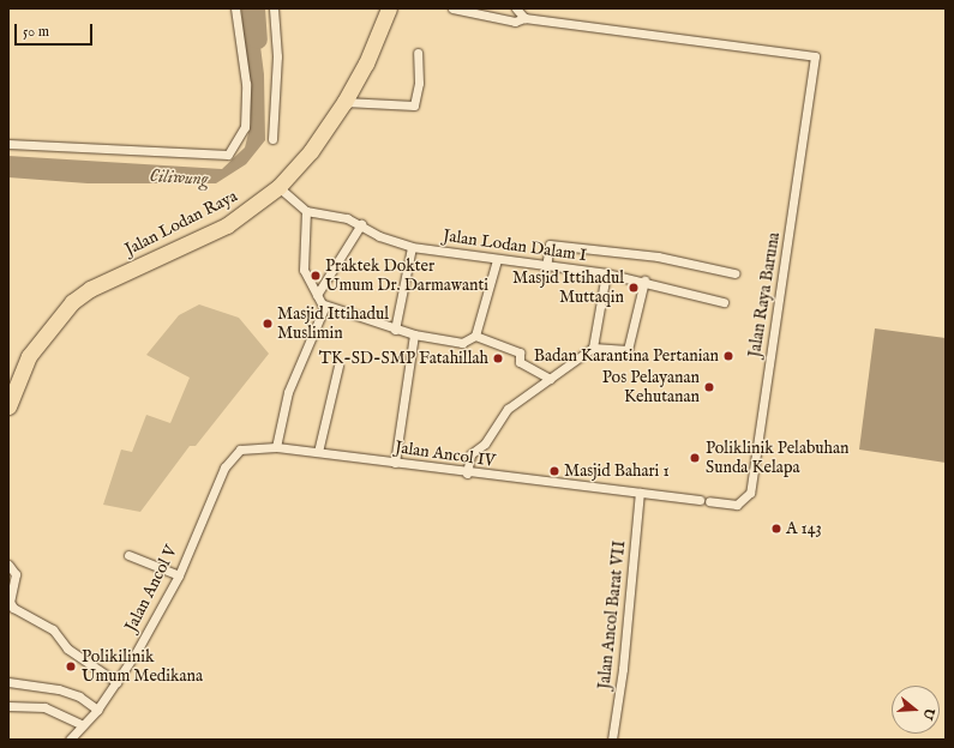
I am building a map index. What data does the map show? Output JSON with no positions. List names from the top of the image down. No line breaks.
{"streets":{"highway":["Jalan Lodan Raya"],"street":["Jalan Lodan Dalam I","Jalan Raya Baruna","Jalan Ancol IV","Jalan Ancol V","Jalan Ancol Barat VII"]},"crossings":[["Jalan Ancol IV","Jalan Ancol V"],["Jalan Ancol IV","Jalan Ancol Barat VII"]],"water":["Ciliwung"],"places":["Praktek Dokter Umum Dr. Darmawanti","Masjid Ittihadul Muttaqin","Masjid Ittihadul Muslimin","Badan Karantina Pertanian","TK-SD-SMP Fatahillah","Pos Pelayanan Kehutanan","Poliklinik Pelabuhan Sunda Kelapa","Masjid Bahari 1","A 143","Polikilinik Umum Medikana"],"scale_bar":"50 m","north":"right"}
